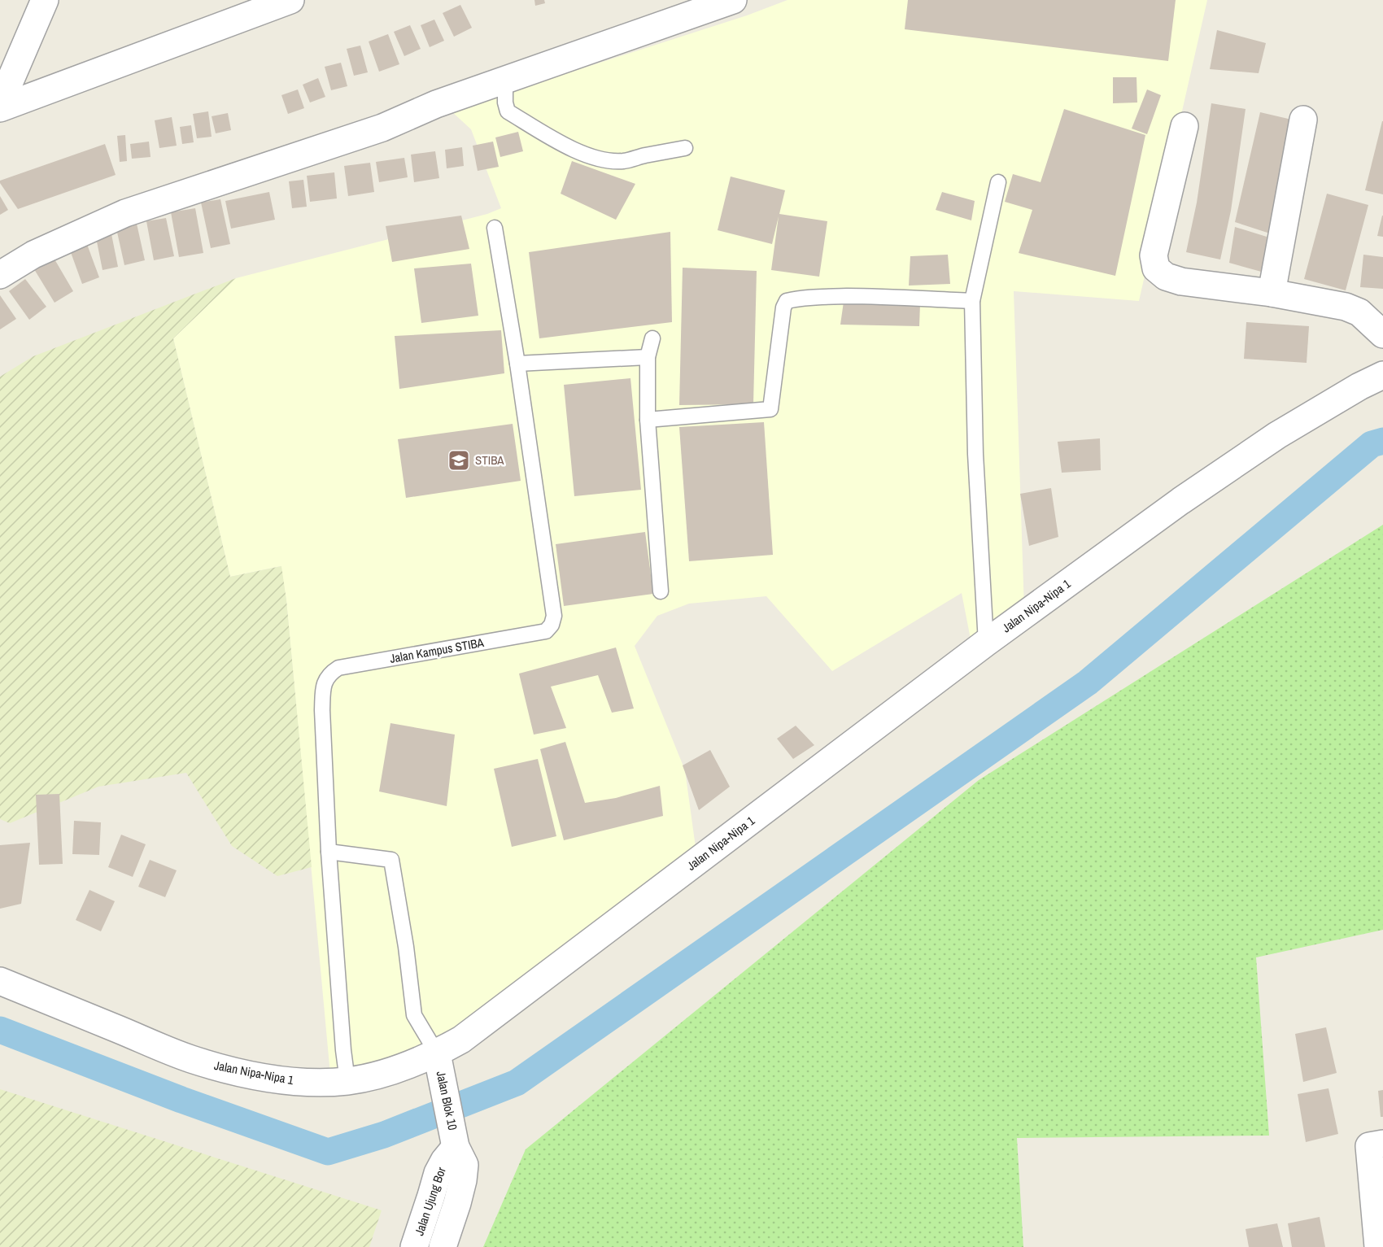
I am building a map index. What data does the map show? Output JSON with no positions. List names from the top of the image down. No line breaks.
{"streets":{"street":["Jalan Nipa-Nipa 1","Jalan Blok 10","Jalan Ujung Bor"],"lane":["Jalan Kampus STIBA"]},"crossings":[["Jalan Nipa-Nipa 1","Jalan Kampus STIBA"],["Jalan Nipa-Nipa 1","Jalan Blok 10"],["Jalan Blok 10","Jalan Ujung Bor"]],"places":{"school or university":["STIBA"]}}
